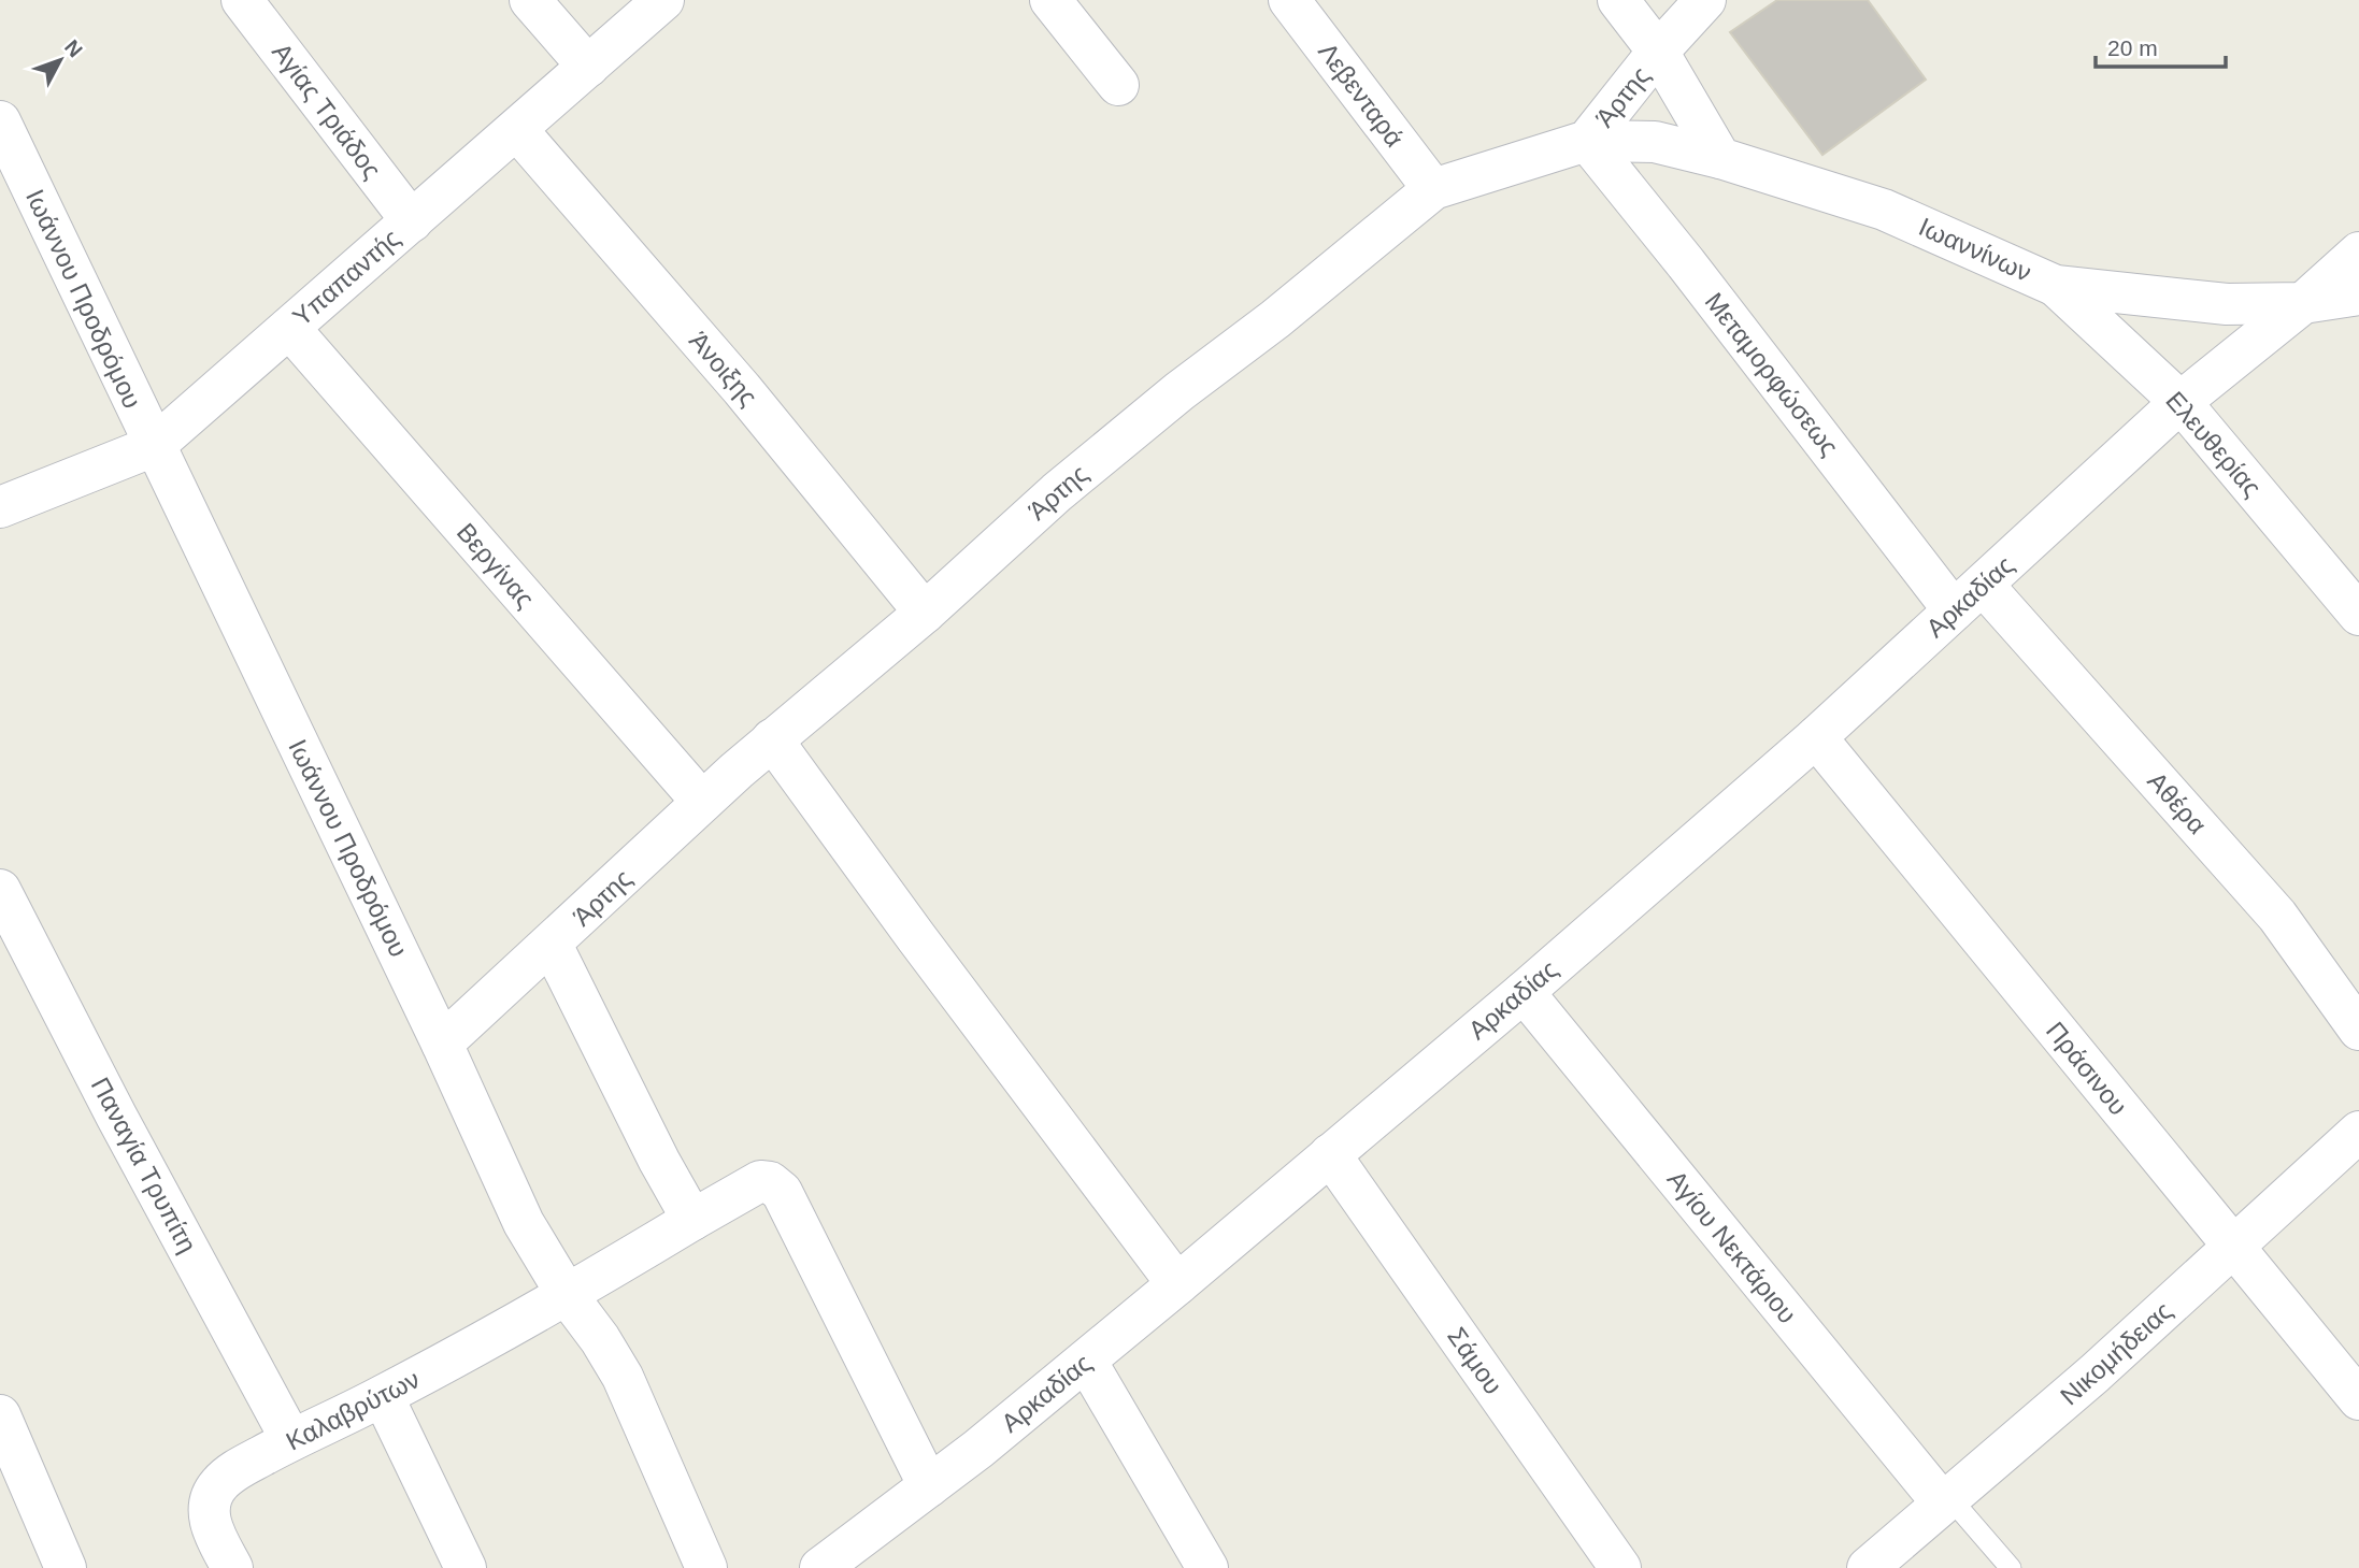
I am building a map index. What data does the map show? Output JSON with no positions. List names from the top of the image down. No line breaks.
{"streets":{"street":["Λεβενταρά","Άρτης","Αγίας Τριάδος","Ιωαννίνων","Υπαπαντής","Ιωάννου Προδρόμου","Άνοιξης","Μεταμορφώσεως","Ελευθερίας","Βεργίνας","Αρκαδίας","Αθέρα","Πράσινου","Παναγία Τρυπίτη","Αγίου Νεκτάριου","Νικομήδειας","Σάμου","Καλαβρύτων"]},"crossings":[["Λεβενταρά","Άρτης"],["Άρτης","Ιωαννίνων"],["Άρτης","Ιωάννου Προδρόμου"],["Άρτης","Άνοιξης"],["Άρτης","Μεταμορφώσεως"],["Άρτης","Βεργίνας"],["Αγίας Τριάδος","Υπαπαντής"],["Ιωαννίνων","Μεταμορφώσεως"],["Ιωαννίνων","Ελευθερίας"],["Ιωαννίνων","Αρκαδίας"],["Υπαπαντής","Ιωάννου Προδρόμου"],["Υπαπαντής","Άνοιξης"],["Υπαπαντής","Βεργίνας"],["Ιωάννου Προδρόμου","Καλαβρύτων"],["Μεταμορφώσεως","Αρκαδίας"],["Μεταμορφώσεως","Αθέρα"],["Ελευθερίας","Αρκαδίας"],["Αρκαδίας","Αθέρα"],["Αρκαδίας","Πράσινου"],["Αρκαδίας","Αγίου Νεκτάριου"],["Αρκαδίας","Σάμου"],["Αρκαδίας","Καλαβρύτων"],["Πράσινου","Νικομήδειας"],["Παναγία Τρυπίτη","Καλαβρύτων"],["Αγίου Νεκτάριου","Νικομήδειας"]],"scale_bar":"20 m","north":"top right"}
